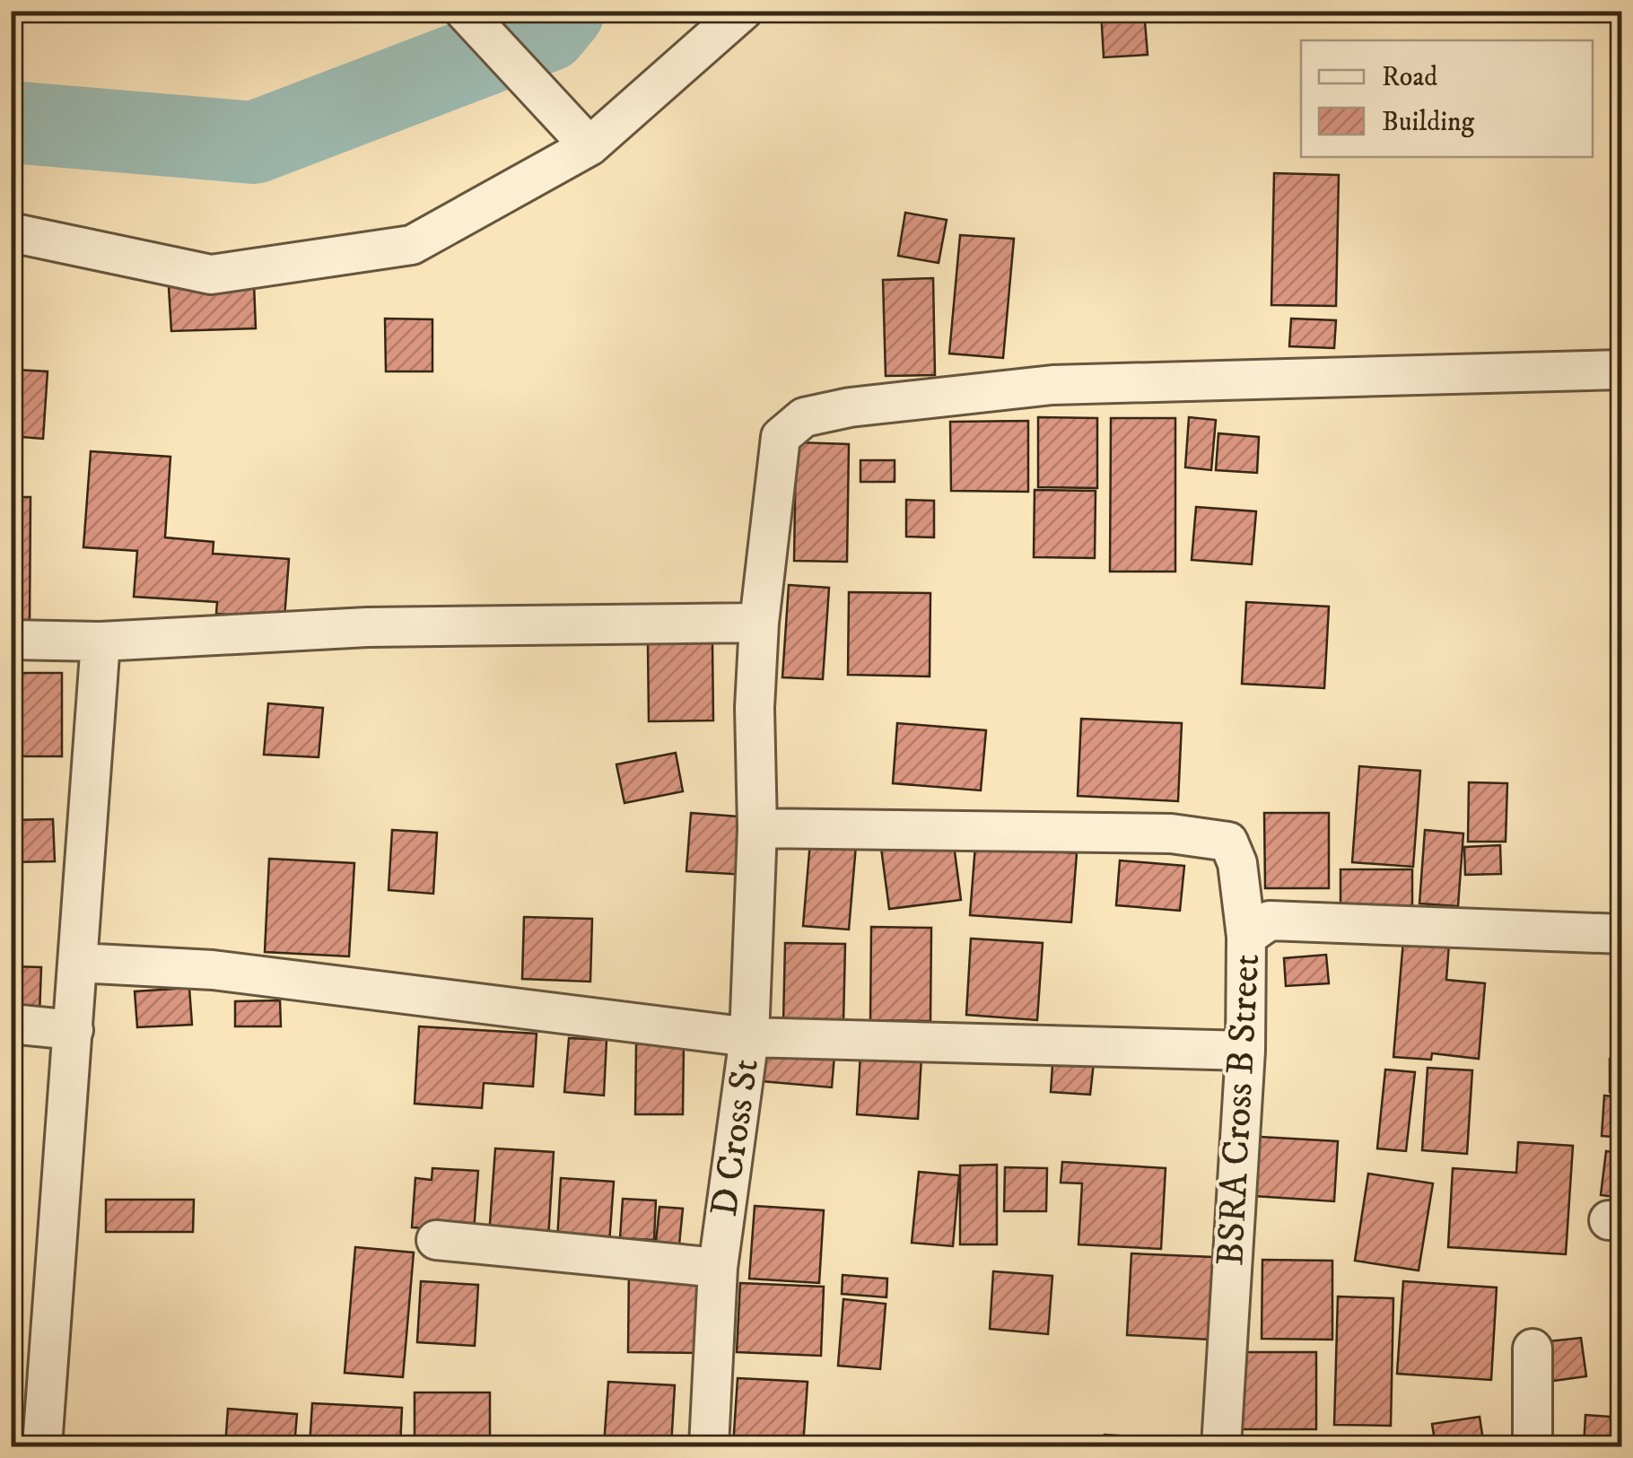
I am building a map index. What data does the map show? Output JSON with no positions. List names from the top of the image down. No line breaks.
{"streets":{"street":["BSRA Cross B Street","D Cross St"]},"legend":["Road","Building"]}
